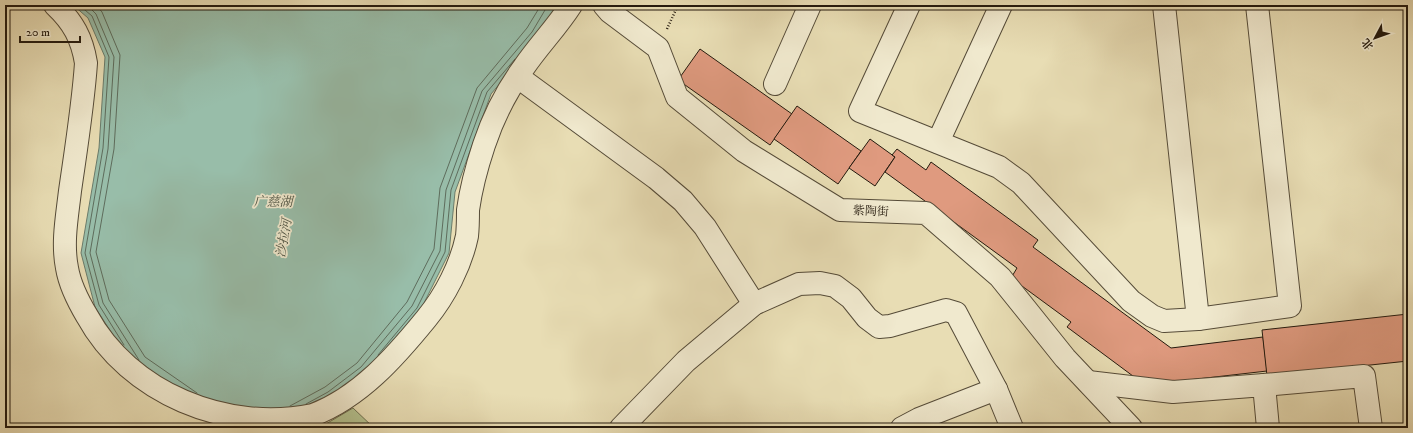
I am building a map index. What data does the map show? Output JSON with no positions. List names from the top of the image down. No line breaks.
{"streets":{"street":["紫陶街"]},"water":["广慈湖","沙拉河"],"scale_bar":"20 m","north":"bottom left"}
